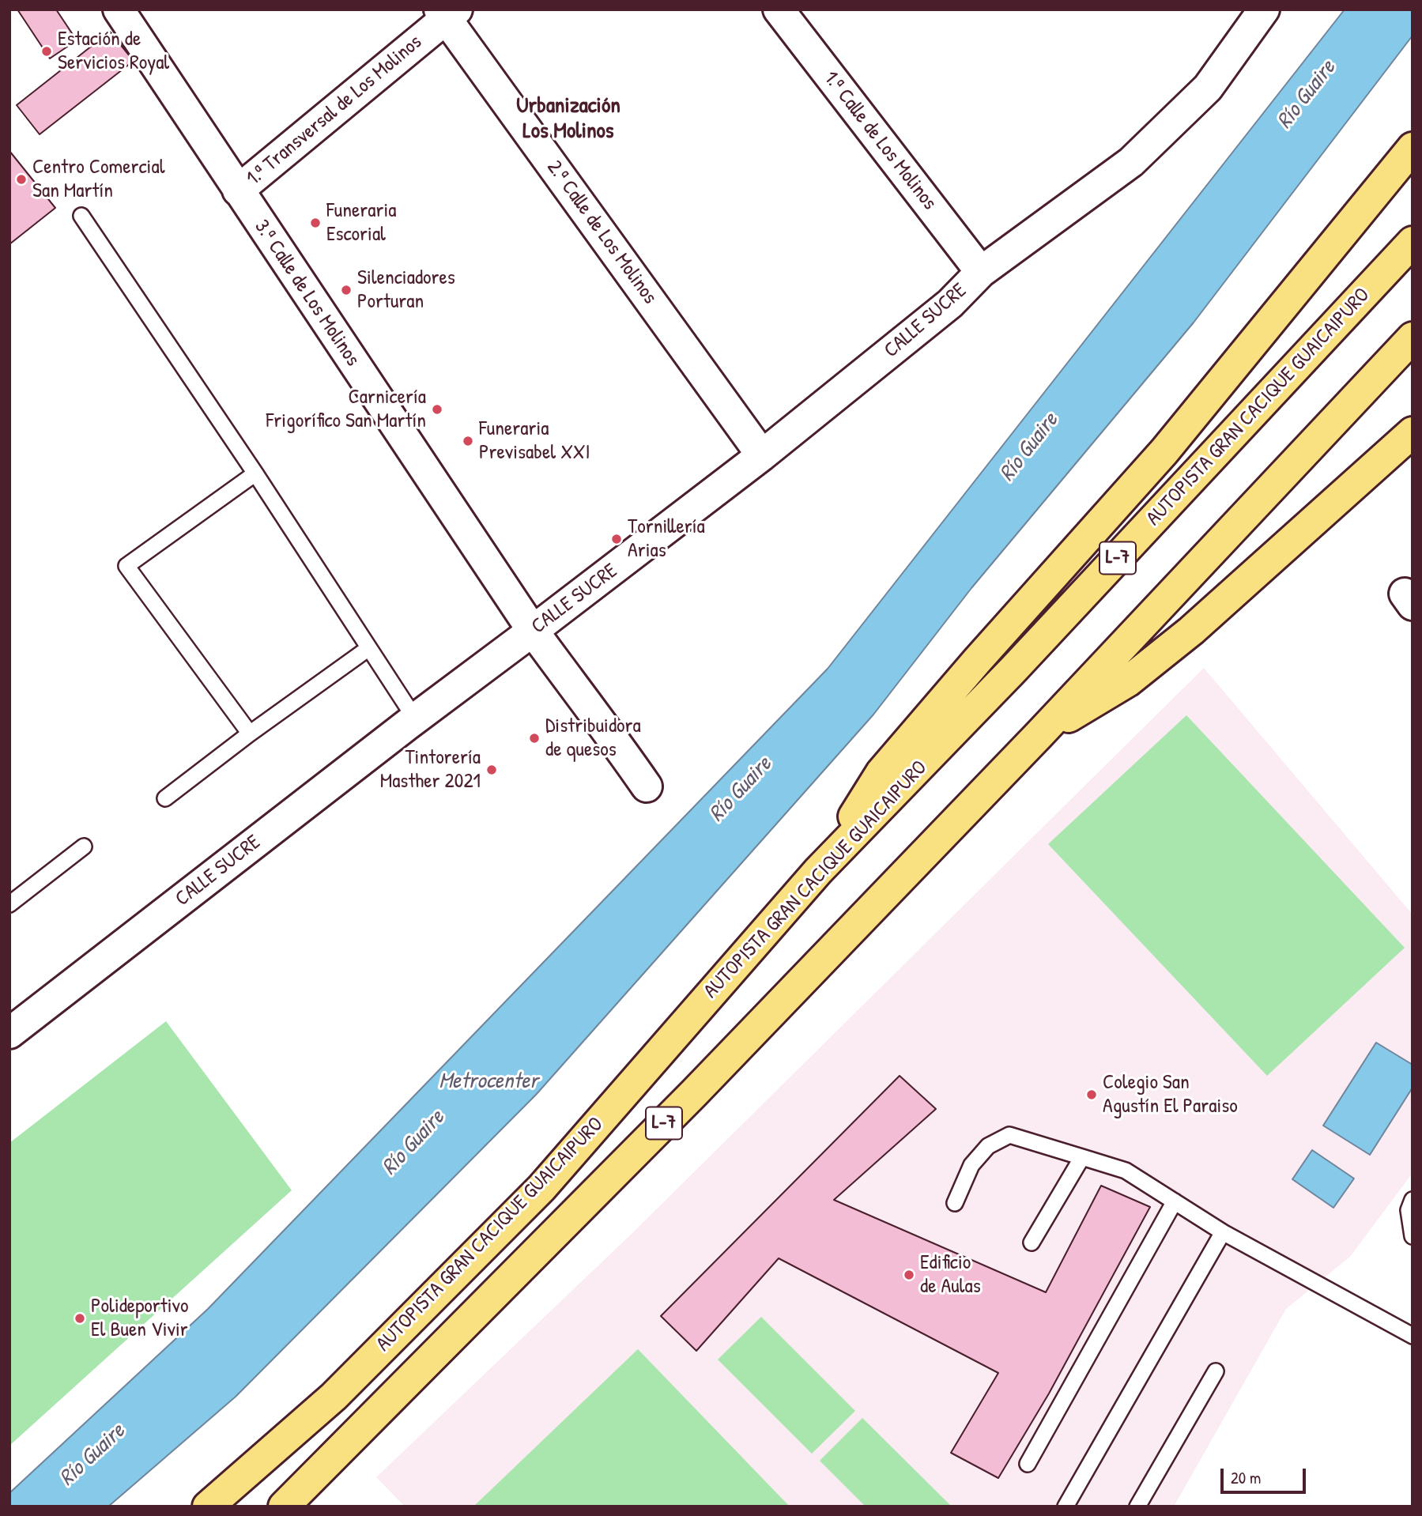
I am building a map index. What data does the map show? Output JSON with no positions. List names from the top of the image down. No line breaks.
{"streets":{"highway":["AUTOPISTA GRAN CACIQUE GUAICAIPURO","L-7"],"street":["1.ª Transversal de Los Molinos","1.ª Calle de Los Molinos","2.ª Calle de Los Molinos","3.ª Calle de Los Molinos","CALLE SUCRE"]},"crossings":[["1.ª Transversal de Los Molinos","2.ª Calle de Los Molinos"],["1.ª Transversal de Los Molinos","3.ª Calle de Los Molinos"],["1.ª Calle de Los Molinos","CALLE SUCRE"],["2.ª Calle de Los Molinos","CALLE SUCRE"],["3.ª Calle de Los Molinos","CALLE SUCRE"]],"districts":["Urbanización Los Molinos"],"water":["Río Guaire","Metrocenter"],"places":["Estación de Servicios Royal","Centro Comercial San Martín","Funeraria Escorial","Silenciadores Porturan","Carnicería Frigorífico San Martín","Funeraria Previsabel XXI","Tornillería Arias","Distribuidora de quesos","Tintorería Masther 2021","Colegio San Agustín El Paraiso","Edificio de Aulas","Polideportivo El Buen Vivir"],"scale_bar":"20 m"}
